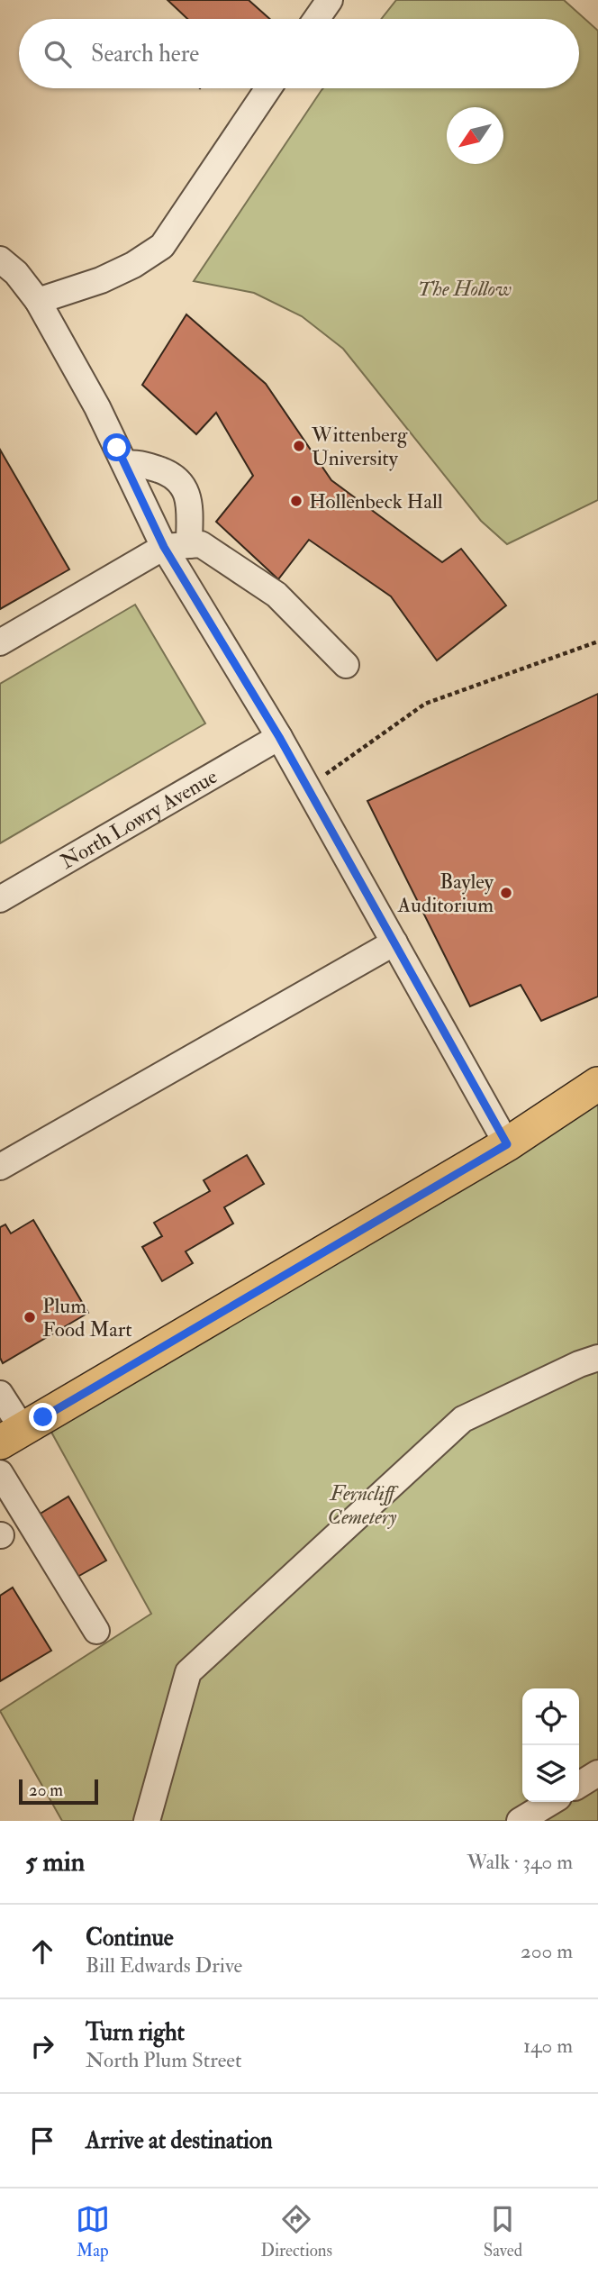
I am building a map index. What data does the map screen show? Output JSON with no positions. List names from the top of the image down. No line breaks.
{"streets":{"street":["North Lowry Avenue"]},"parks":["The Hollow","Ferncliff Cemetery"],"places":["Wittenberg University","Hollenbeck Hall","Bayley Auditorium","Plum Food Mart"],"scale_bar":"20 m","north":"bottom left","page":{"search":"Search here","scale":"20 m","heading":["5 min","Walk · 340 m"],"list":[["Continue","Bill Edwards Drive","200 m"],["Turn right","North Plum Street","140 m"],"Arrive at destination"],"nav":["Map","Directions","Saved"]}}
